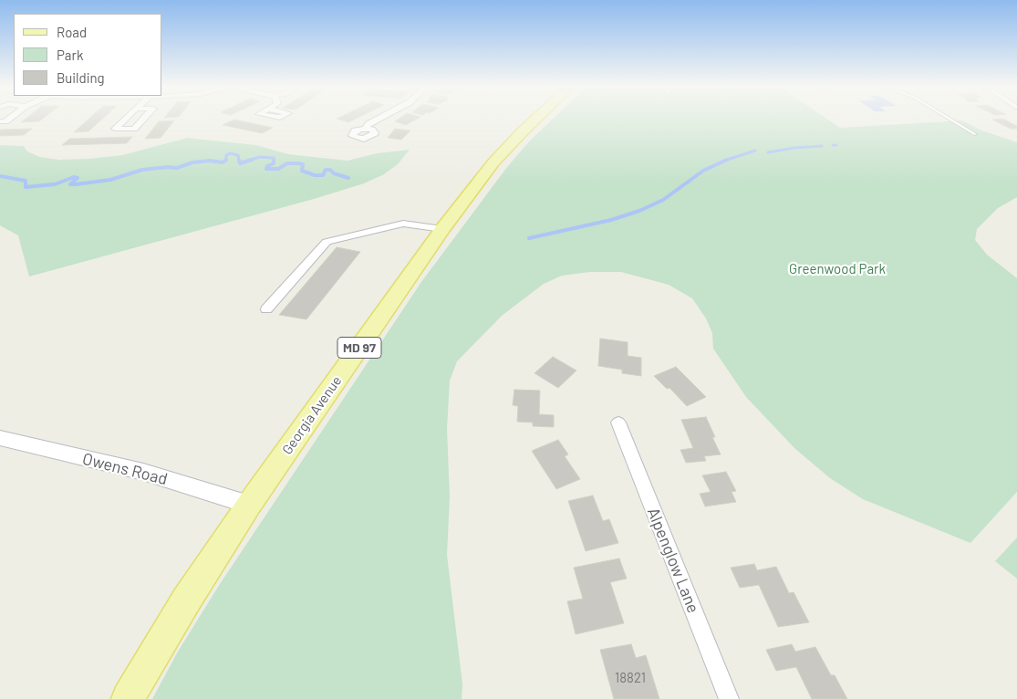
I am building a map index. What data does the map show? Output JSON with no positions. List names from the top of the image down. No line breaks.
{"streets":{"main road":["MD 97","Georgia Avenue"],"street":["Owens Road","Alpenglow Lane"]},"crossings":[["Georgia Avenue","Owens Road"]],"parks":["Greenwood Park"],"house_numbers":["18821"],"legend":["Road","Park","Building"]}
